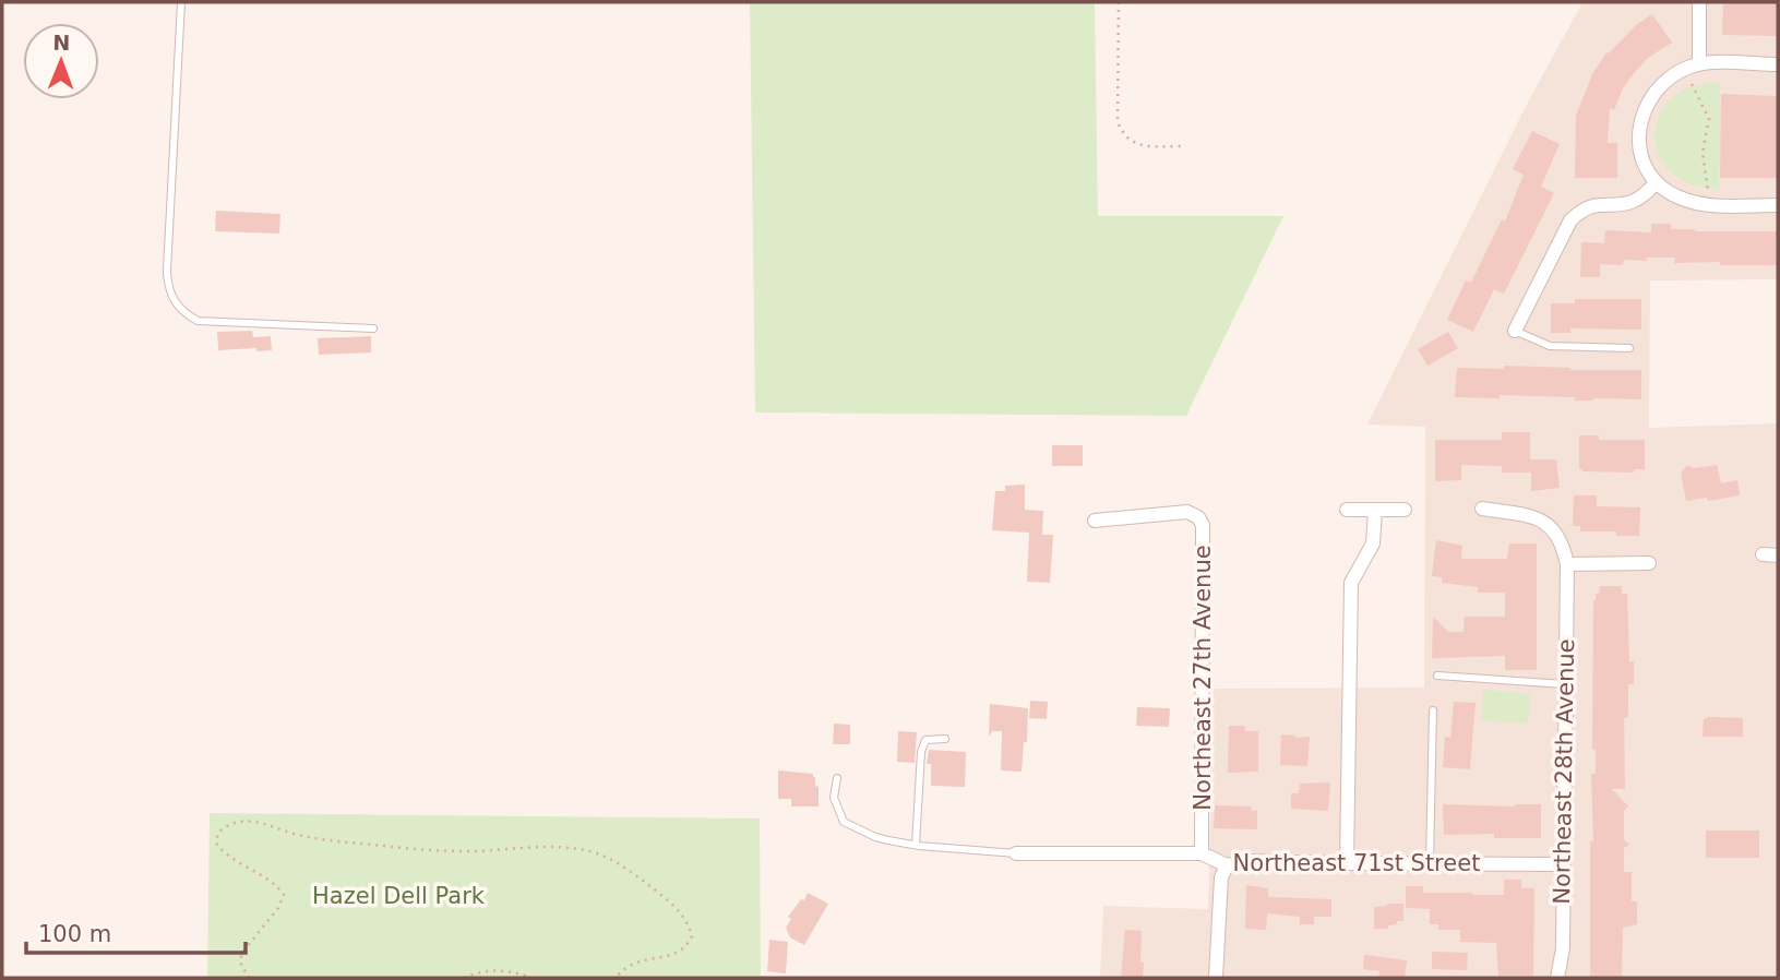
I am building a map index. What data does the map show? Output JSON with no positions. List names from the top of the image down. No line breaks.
{"streets":{"street":["Northeast 27th Avenue","Northeast 28th Avenue","Northeast 71st Street"]},"crossings":[["Northeast 27th Avenue","Northeast 71st Street"],["Northeast 28th Avenue","Northeast 71st Street"]],"parks":["Hazel Dell Park"],"scale_bar":"100 m","north":"top"}
